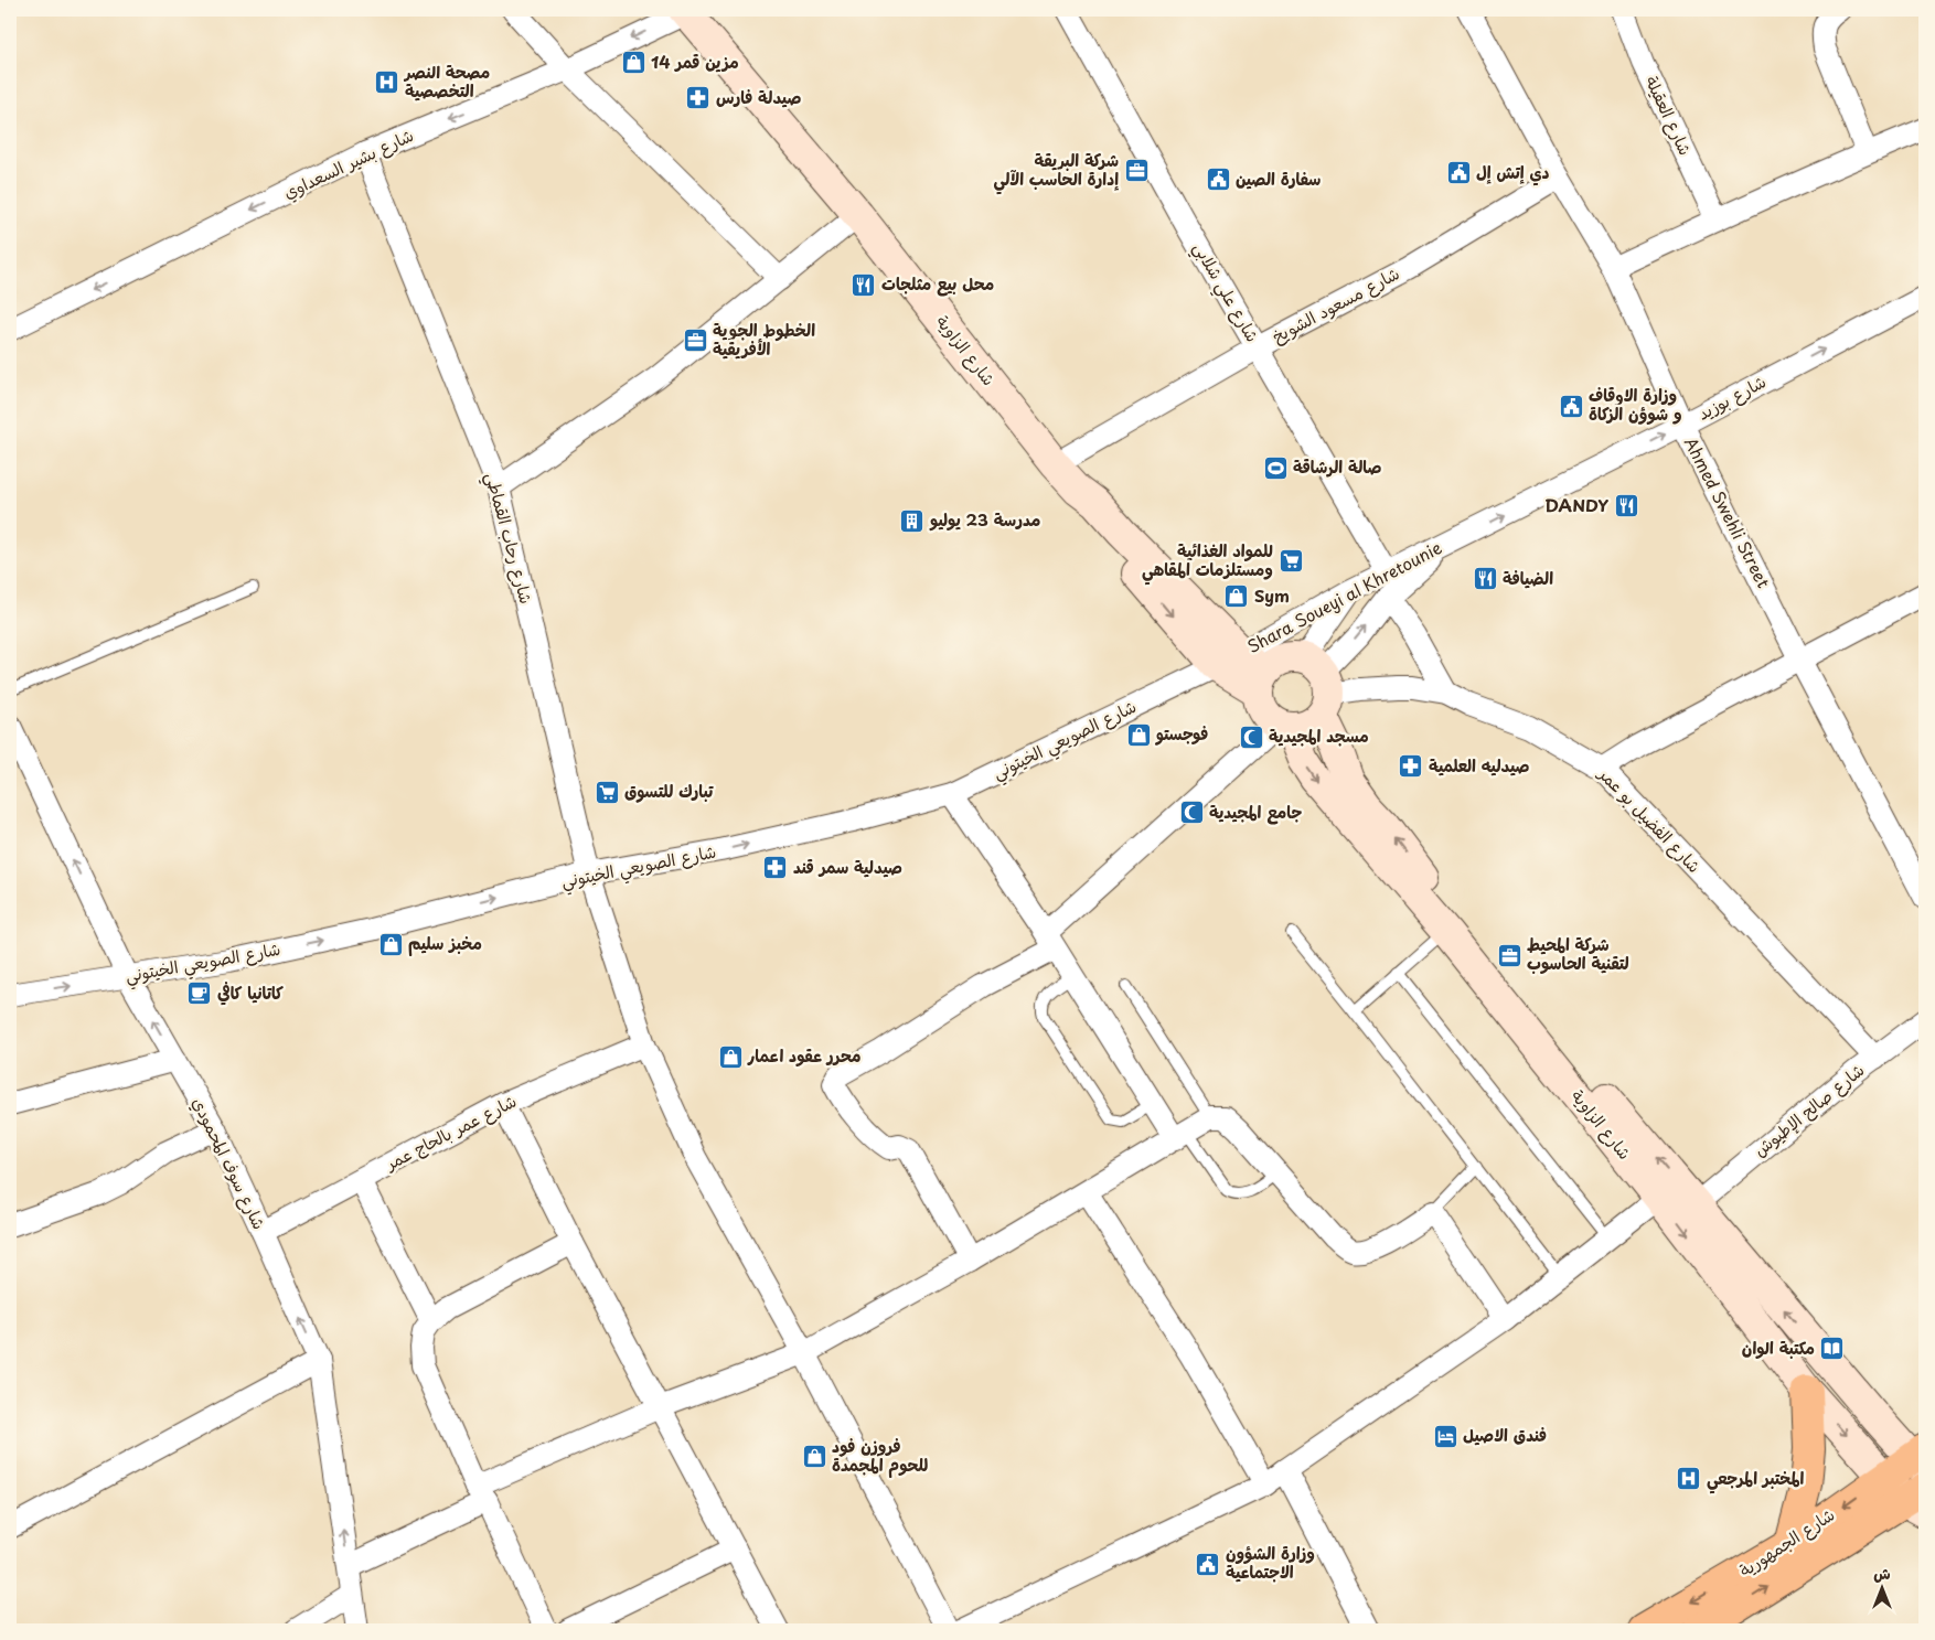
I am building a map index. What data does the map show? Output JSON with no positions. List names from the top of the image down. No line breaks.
{"streets":{"main road":["شارع الزاوية","شارع الجمهورية"],"street":["شارع العقيلة","شارع بشير السعداوي","شارع علي شلابي","شارع مسعود الشويخ","شارع بوزيد","Ahmed Swehli Street","شارع رحاب القماطي","Shara Soueyi al Khretounie","شارع الصويعي الخيتوني","شارع الفضيل بو عمر","شارع صالح الإطيوش","شارع عمر بالحاج عمر","شارع سوف المحمودي"]},"crossings":[["شارع بشير السعداوي","شارع الزاوية"],["شارع بشير السعداوي","شارع رحاب القماطي"],["شارع علي شلابي","شارع مسعود الشويخ"],["شارع علي شلابي","Shara Soueyi al Khretounie"],["شارع مسعود الشويخ","شارع الزاوية"],["شارع مسعود الشويخ","Ahmed Swehli Street"],["شارع الزاوية","Shara Soueyi al Khretounie"],["شارع الزاوية","شارع الصويعي الخيتوني"],["شارع الزاوية","شارع الفضيل بو عمر"],["شارع الزاوية","شارع صالح الإطيوش"],["شارع الزاوية","شارع الجمهورية"],["شارع بوزيد","Ahmed Swehli Street"],["شارع بوزيد","Shara Soueyi al Khretounie"],["شارع رحاب القماطي","شارع الصويعي الخيتوني"],["شارع رحاب القماطي","شارع عمر بالحاج عمر"],["Shara Soueyi al Khretounie","شارع الصويعي الخيتوني"],["شارع الصويعي الخيتوني","شارع سوف المحمودي"],["شارع الفضيل بو عمر","شارع صالح الإطيوش"],["شارع عمر بالحاج عمر","شارع سوف المحمودي"]],"one_way":["شارع بشير السعداوي","شارع الصويعي الخيتوني"],"places":{"shop":["مزين قمر 14","Sym","فوجستو","مخبز سليم","محرر عقود اعمار","فروزن فود للحوم المجمدة"],"hospital":["مصحة النصر التخصصية","المختبر المرجعي"],"pharmacy":["صيدلة فارس","صيدليه العلمية","صيدلية سمر قند"],"office":["شركة البريقة إدارة الحاسب الآلي","الخطوط الجوية الأفريقية","شركة المحيط لتقنية الحاسوب"],"public building":["دي إتش إل","سفارة الصين","وزارة الاوقاف و شوؤن الزكاة","وزارة الشؤون الاجتماعية"],"restaurant":["محل بيع مثلجات","DANDY","الضيافة"],"sports":["صالة الرشاقة"],"building":["مدرسة 23 يوليو"],"supermarket":["للمواد الغذائية ومستلزمات المقاهي","تبارك للتسوق"],"mosque":["مسجد المجيدية","جامع المجيدية"],"cafe":["كاتانيا كافي"],"library":["مكتبة الوان"],"hotel":["فندق الاصيل"]},"north":"top"}
